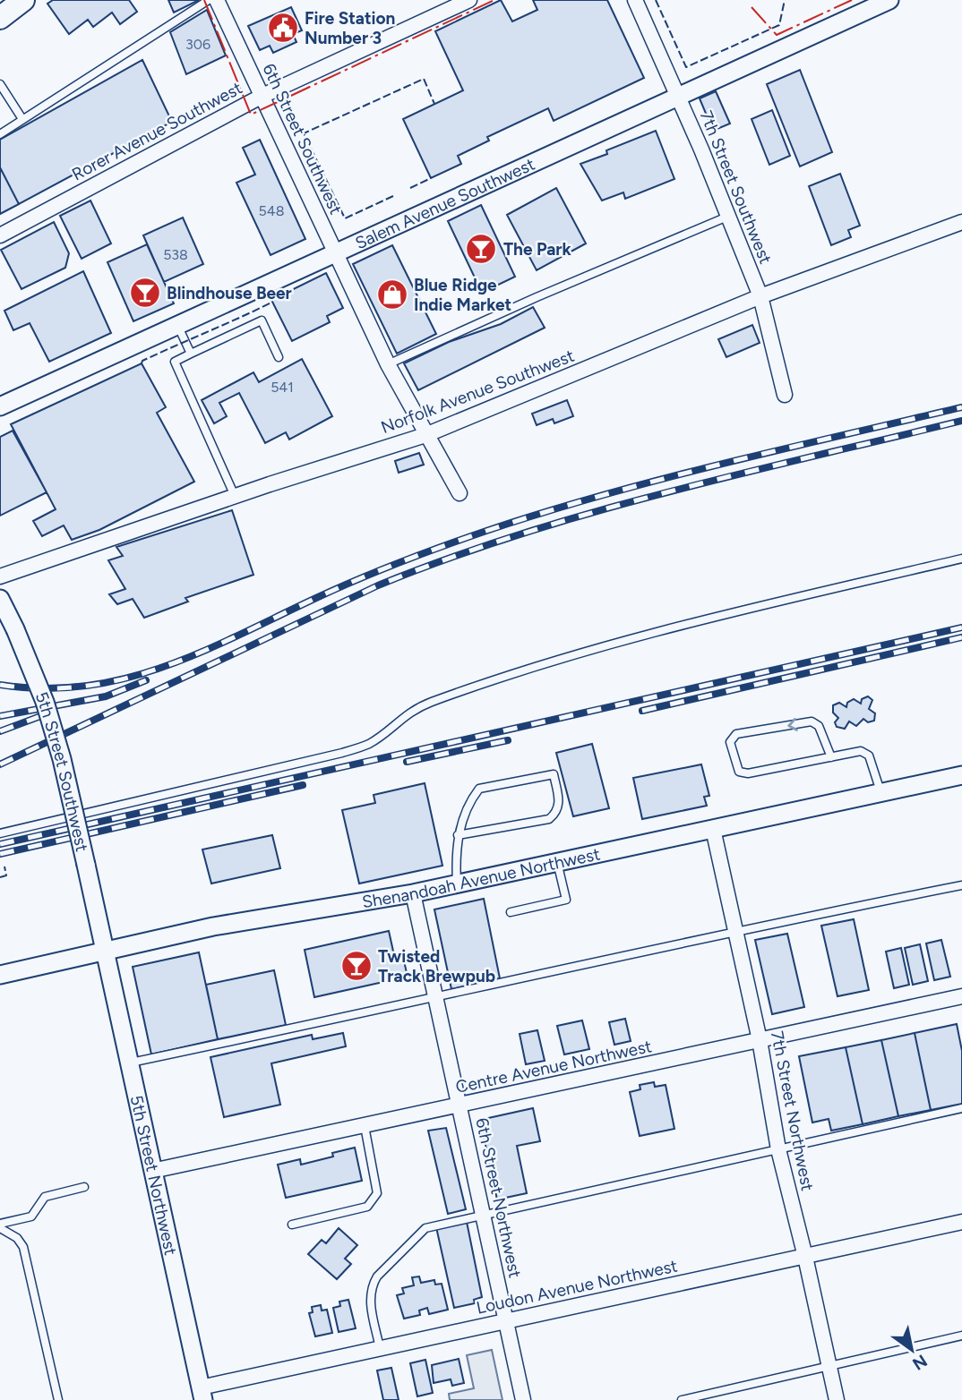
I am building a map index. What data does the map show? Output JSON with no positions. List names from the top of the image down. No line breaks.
{"streets":{"street":["Rorer Avenue Southwest","6th Street Southwest","7th Street Southwest","Salem Avenue Southwest","Norfolk Avenue Southwest","5th Street Southwest","Shenandoah Avenue Northwest","Centre Avenue Northwest","7th Street Northwest","5th Street Northwest","6th Street Northwest","Loudon Avenue Northwest"]},"crossings":[["Rorer Avenue Southwest","6th Street Southwest"],["6th Street Southwest","Salem Avenue Southwest"],["6th Street Southwest","Norfolk Avenue Southwest"],["7th Street Southwest","Salem Avenue Southwest"],["7th Street Southwest","Norfolk Avenue Southwest"],["5th Street Southwest","Shenandoah Avenue Northwest"],["5th Street Southwest","5th Street Northwest"],["Shenandoah Avenue Northwest","7th Street Northwest"],["Shenandoah Avenue Northwest","5th Street Northwest"],["Shenandoah Avenue Northwest","6th Street Northwest"],["Centre Avenue Northwest","7th Street Northwest"],["Centre Avenue Northwest","5th Street Northwest"],["Centre Avenue Northwest","6th Street Northwest"],["7th Street Northwest","Loudon Avenue Northwest"],["5th Street Northwest","Loudon Avenue Northwest"],["6th Street Northwest","Loudon Avenue Northwest"]],"places":{"public building":["Fire Station Number 3"],"bar":["The Park","Blindhouse Beer","Twisted Track Brewpub"],"shop":["Blue Ridge Indie Market"]},"house_numbers":["306","548","538","541"],"north":"bottom right"}
